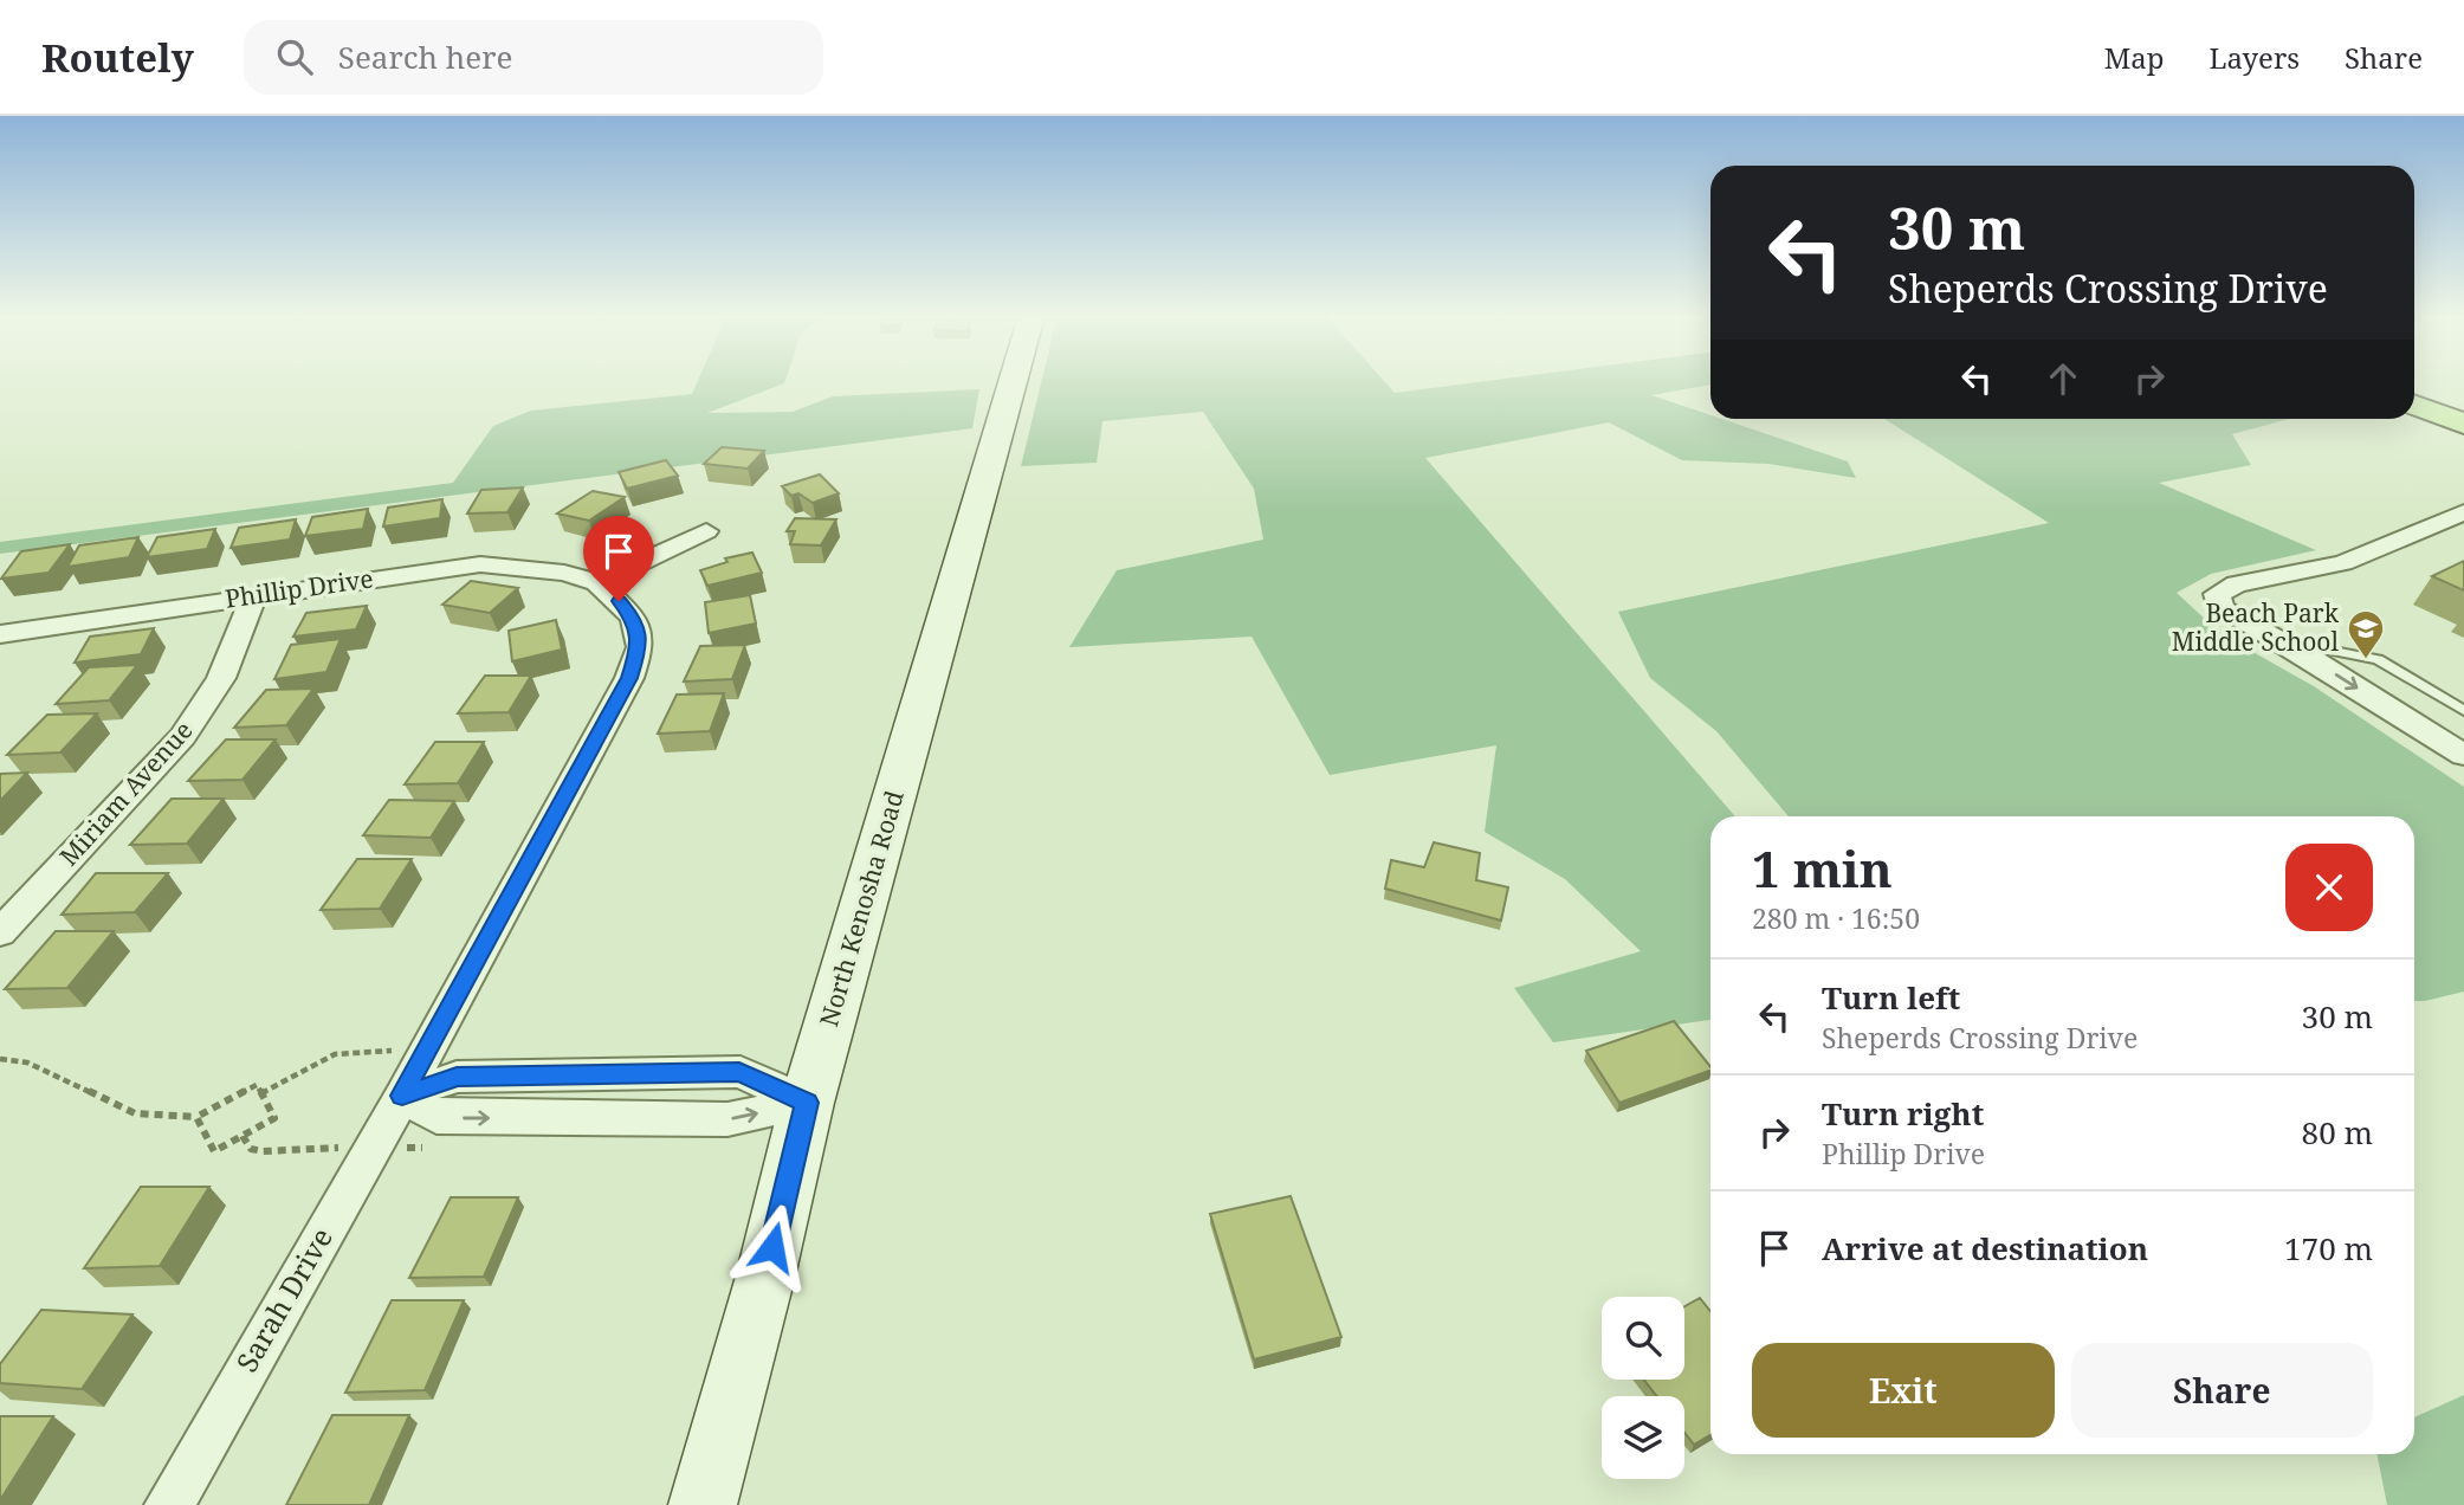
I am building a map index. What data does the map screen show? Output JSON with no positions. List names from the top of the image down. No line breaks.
{"streets":{"street":["Phillip Drive","Miriam Avenue","North Kenosha Road","Sarah Drive"]},"crossings":[["Phillip Drive","Miriam Avenue"],["Phillip Drive","Sarah Drive"]],"places":{"school or university":["Beach Park Middle School"]},"page":{"header":"Routely","search":"Search here","nav":["Map","Layers","Share"],"turn":["30 m","Sheperds Crossing Drive"],"heading":["1 min","280 m · 16:50"],"list":[{"name":"Turn left","note":"Sheperds Crossing Drive","value":"30 m"},{"name":"Turn right","note":"Phillip Drive","value":"80 m"},{"name":"Arrive at destination","value":"170 m"}],"buttons":["Exit","Share"]}}
